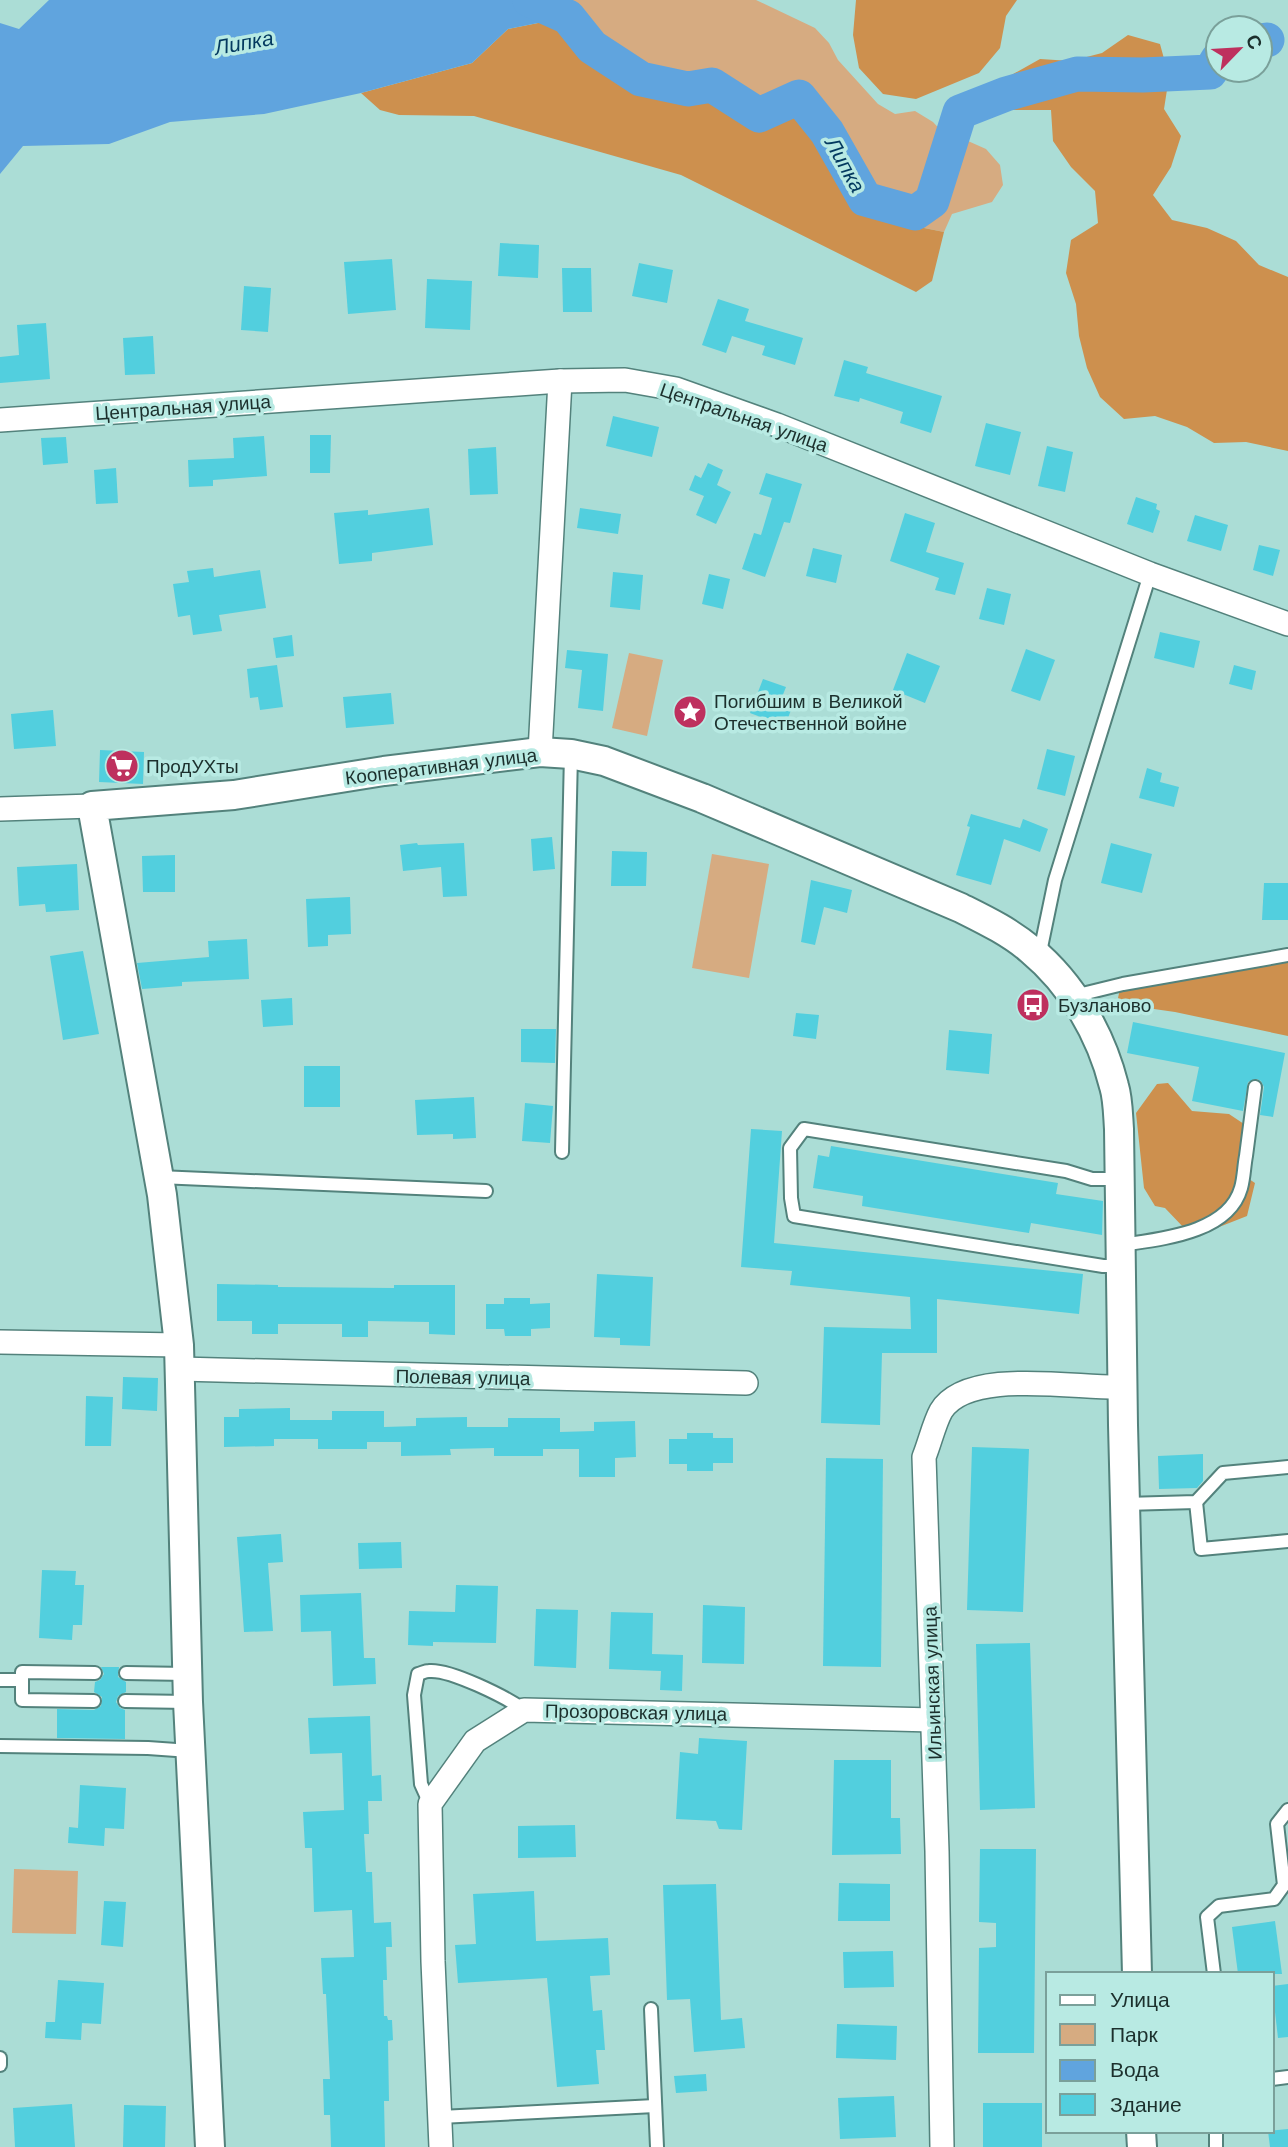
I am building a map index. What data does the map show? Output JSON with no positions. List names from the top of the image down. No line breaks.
{"streets":{"street":["Центральная улица","Кооперативная улица","Полевая улица","Ильинская улица","Прозоровская улица"]},"crossings":[["Кооперативная улица","Ильинская улица"],["Ильинская улица","Прозоровская улица"]],"water":["Липка"],"places":{"place":["Погибшим в Великой Отечественной войне"],"supermarket":["ПродУХты"],"bus stop":["Бузланово"]},"legend":["Улица","Парк","Вода","Здание"],"north":"top right"}
